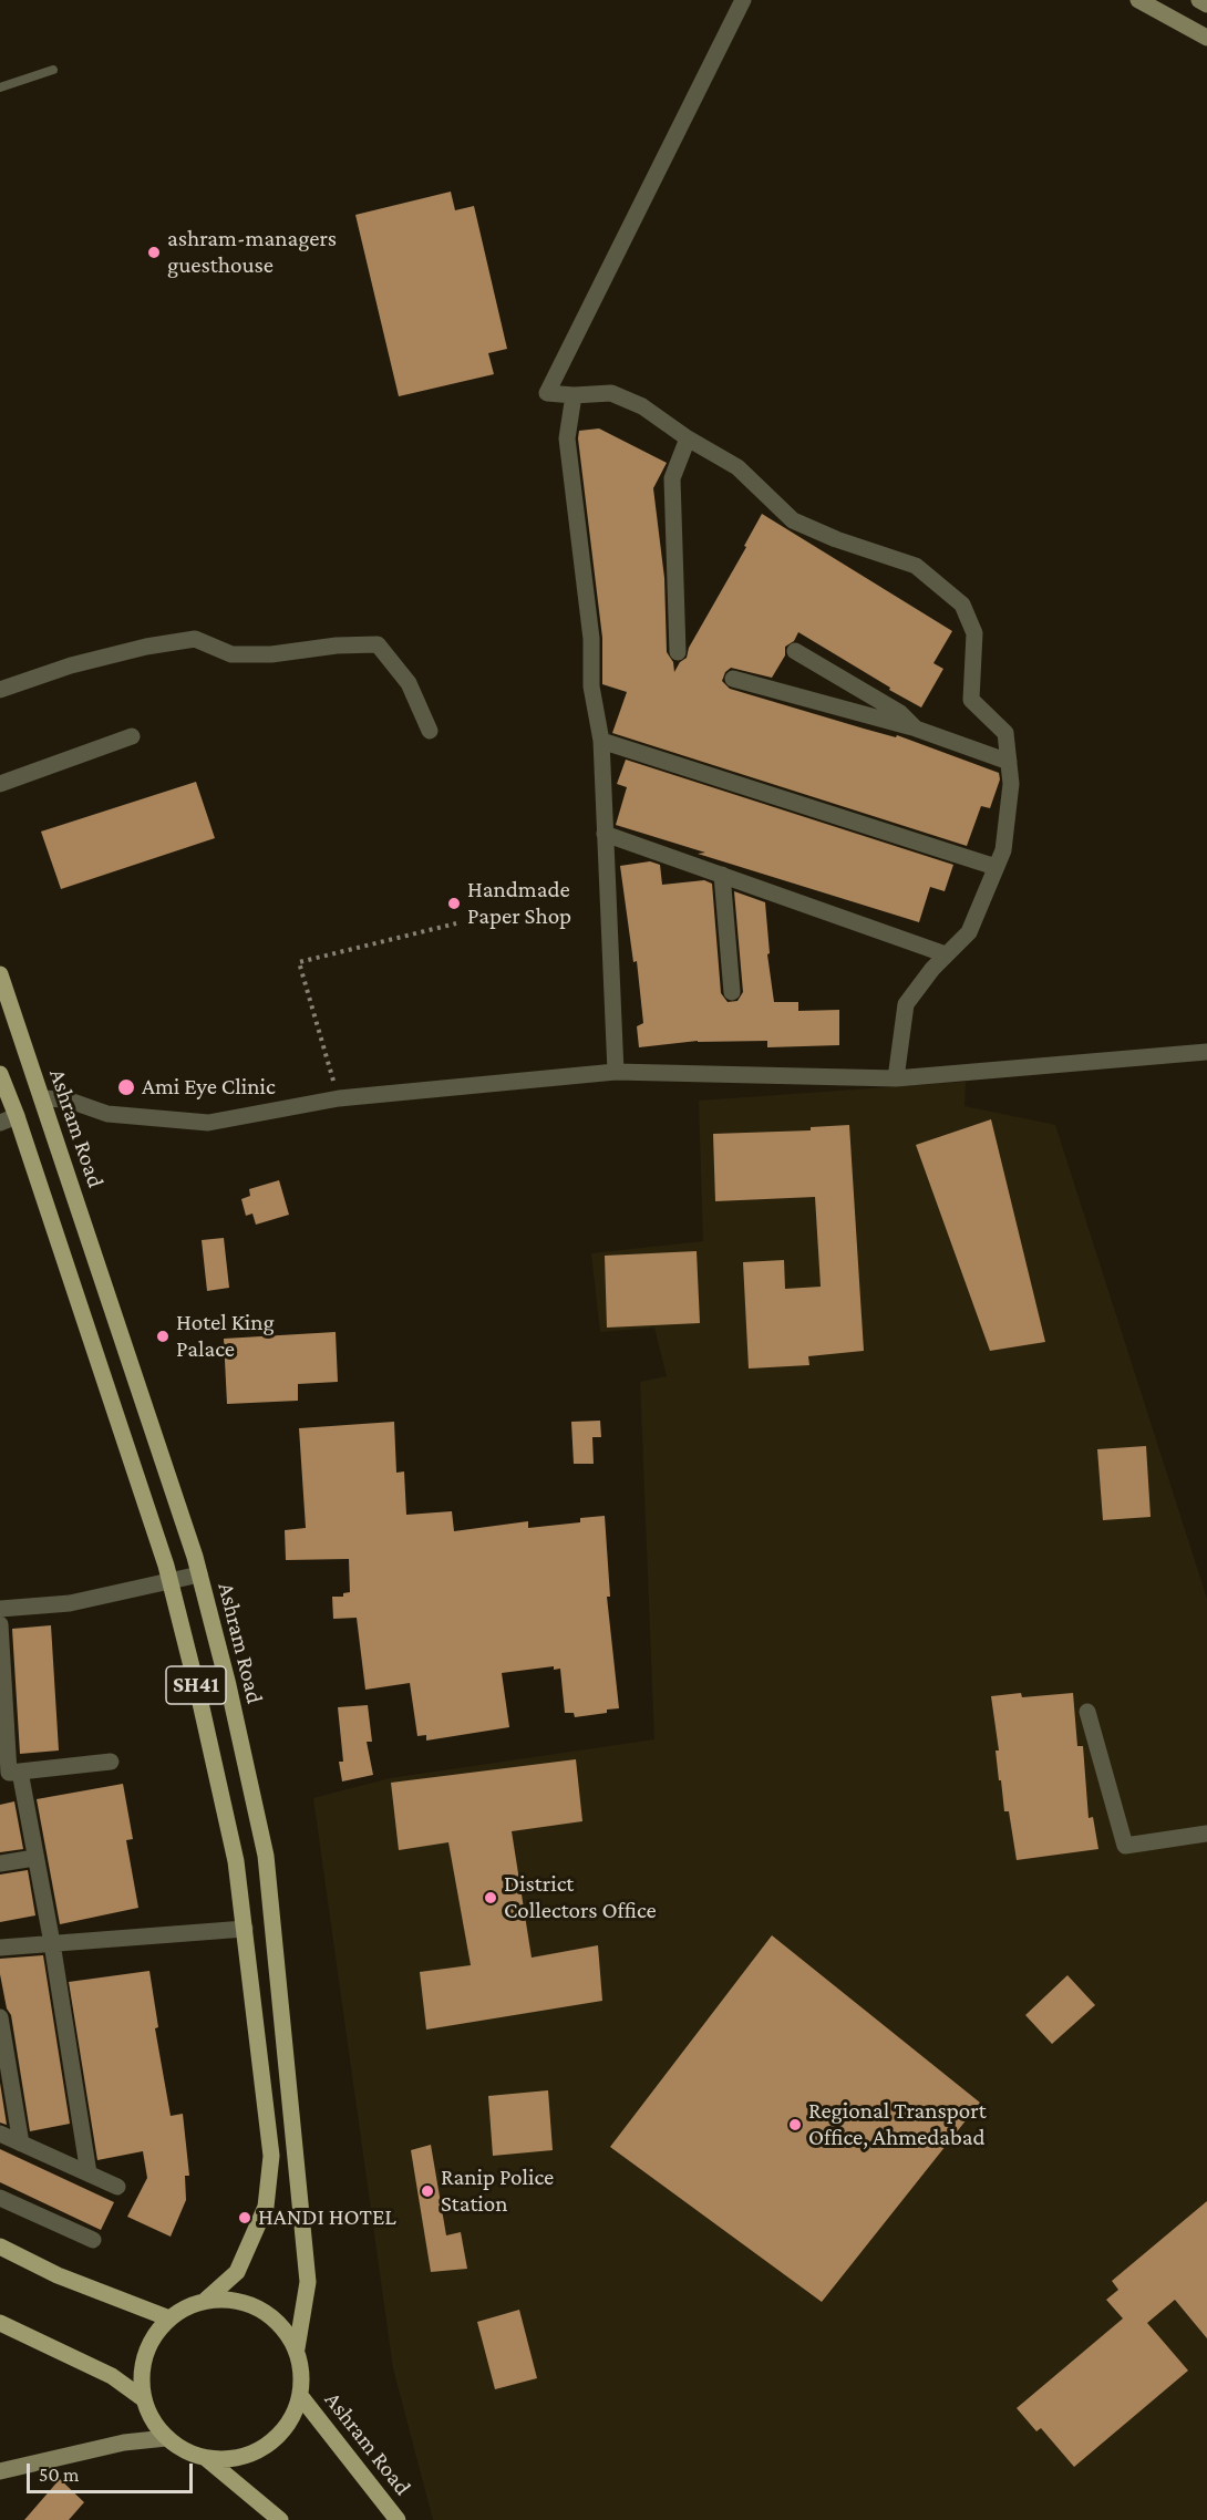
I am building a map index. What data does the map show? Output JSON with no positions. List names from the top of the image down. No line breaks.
{"streets":{"main road":["Ashram Road","SH41"]},"crossings":[["Ashram Road","SH41"]],"places":["ashram-managers guesthouse","Handmade Paper Shop","Ami Eye Clinic","Hotel King Palace","District Collectors Office","Regional Transport Office, Ahmedabad","Ranip Police Station","HANDI HOTEL"],"scale_bar":"50 m"}
